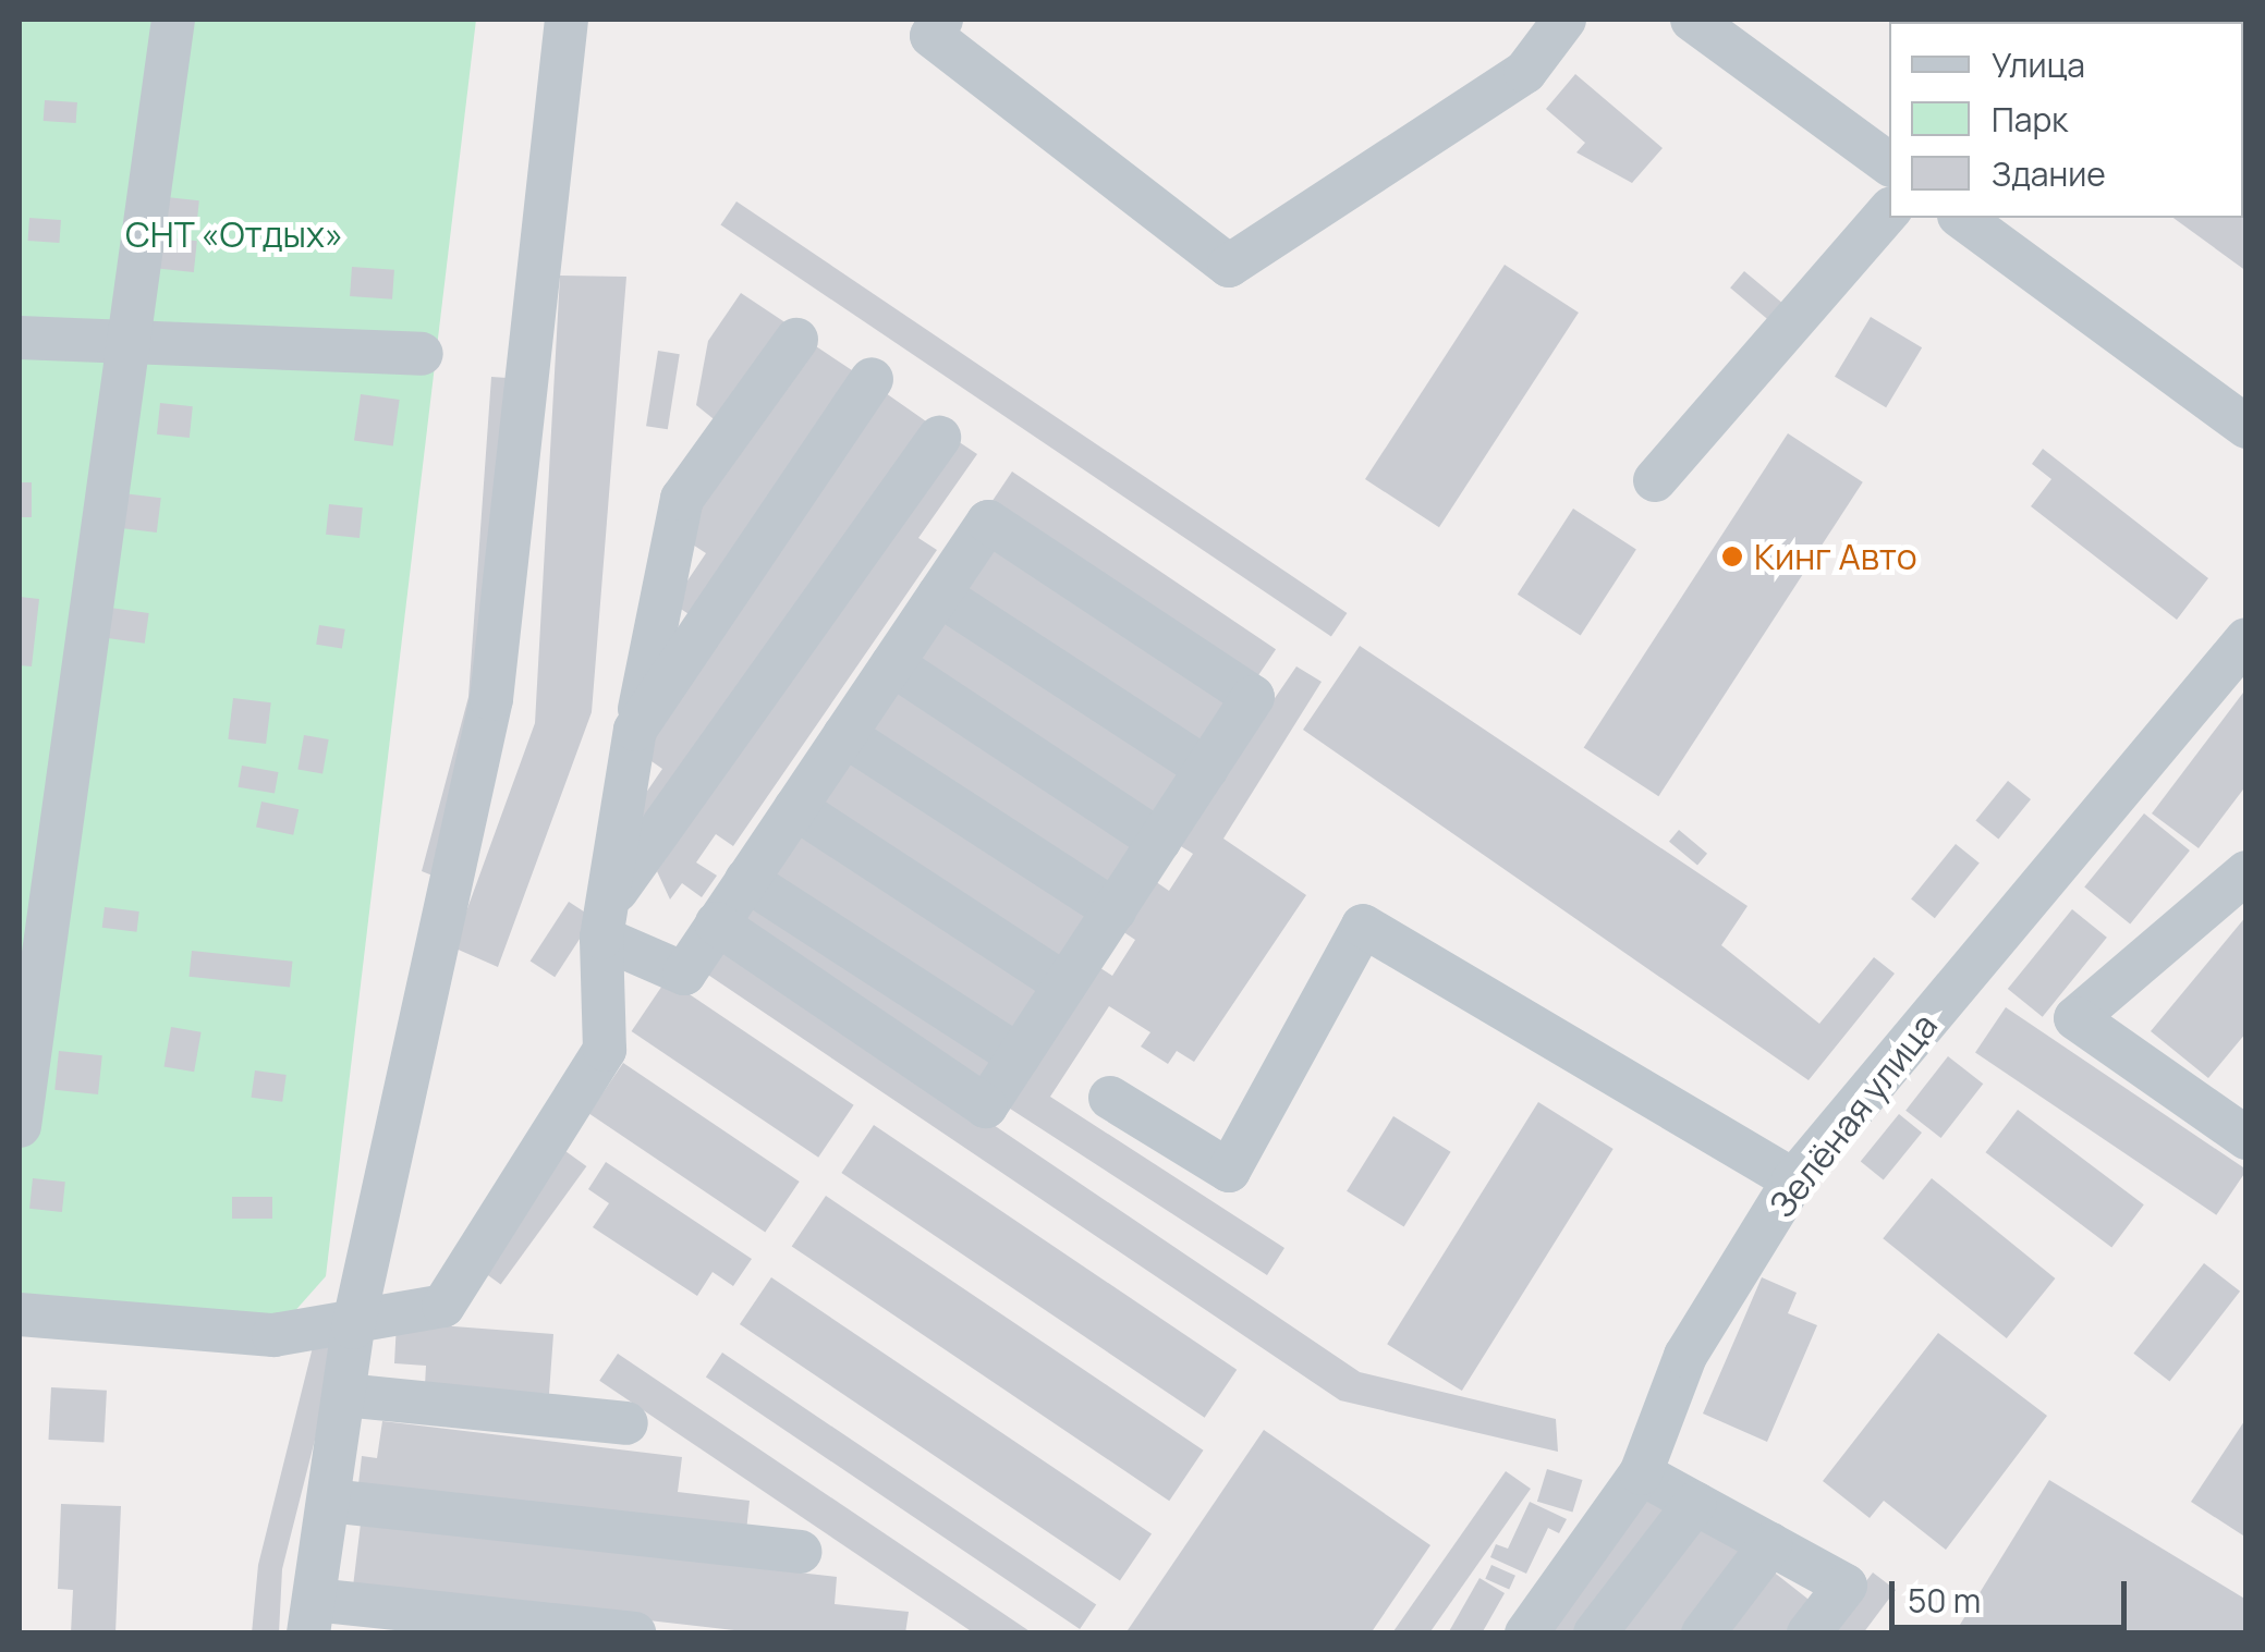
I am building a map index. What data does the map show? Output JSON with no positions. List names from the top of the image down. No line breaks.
{"streets":{"street":["Зелёная улица"]},"parks":["СНТ «Отдых»"],"places":["Кинг Авто"],"legend":["Улица","Парк","Здание"],"scale_bar":"50 m"}
